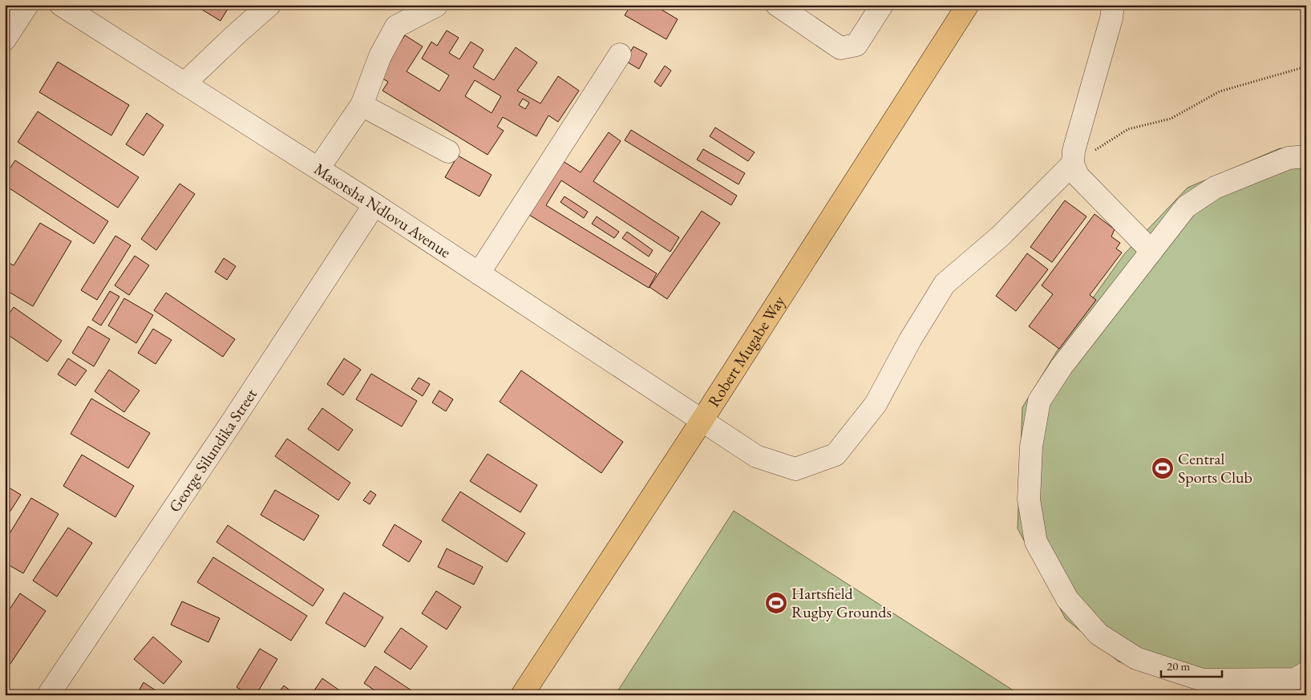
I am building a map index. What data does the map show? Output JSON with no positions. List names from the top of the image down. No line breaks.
{"streets":{"main road":["Robert Mugabe Way"],"street":["Masotsha Ndlovu Avenue","George Silundika Street"]},"crossings":[["Masotsha Ndlovu Avenue","Robert Mugabe Way"],["Masotsha Ndlovu Avenue","George Silundika Street"]],"places":{"sports":["Central Sports Club","Hartsfield Rugby Grounds"]},"scale_bar":"20 m"}
